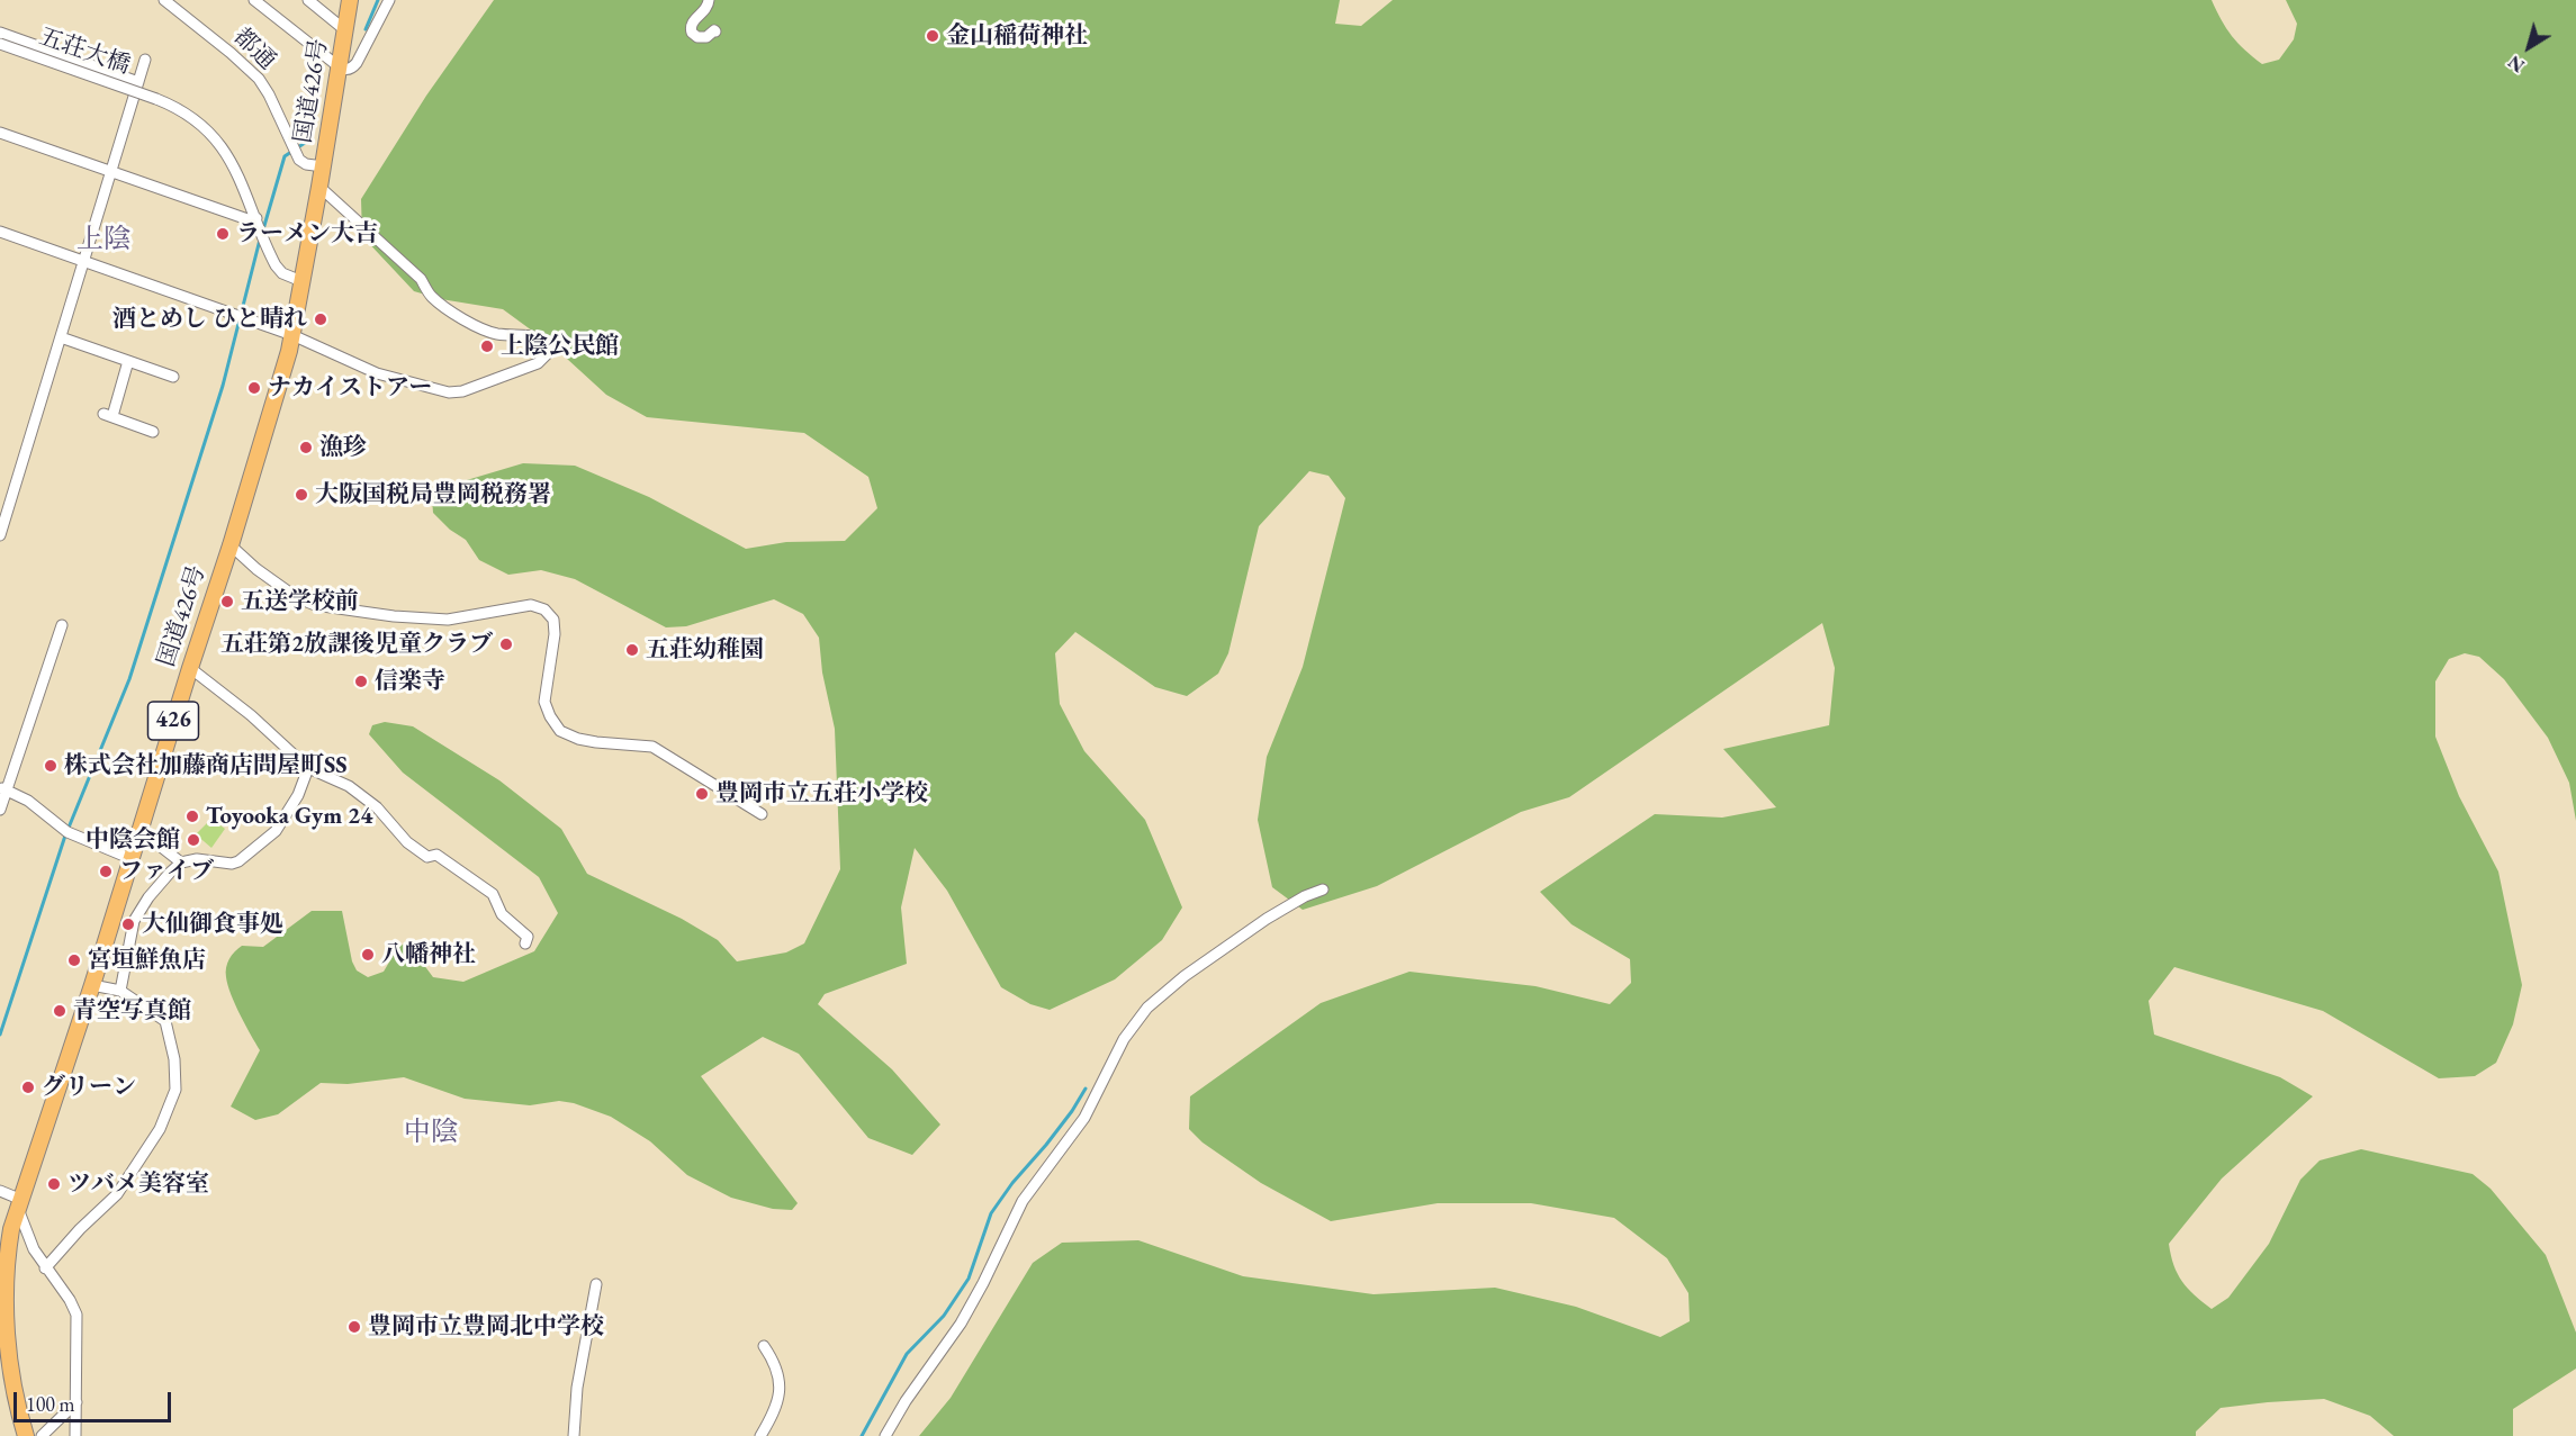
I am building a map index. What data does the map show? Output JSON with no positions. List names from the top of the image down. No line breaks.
{"streets":{"highway":["国道426号","426"],"street":["都通","五荘大橋"]},"crossings":[["都通","国道426号"],["五荘大橋","国道426号"]],"districts":["上陰","中陰"],"places":["金山稲荷神社","ラーメン大吉","酒とめし ひと晴れ","上陰公民館","ナカイストアー","漁珍","大阪国税局豊岡税務署","五送学校前","五荘第2放課後児童クラブ","五荘幼稚園","信楽寺","株式会社加藤商店問屋町SS","豊岡市立五荘小学校","Toyooka Gym 24","中陰会館","ファイブ","大仙御食事処","八幡神社","宮垣鮮魚店","青空写真館","グリーン","ツバメ美容室","豊岡市立豊岡北中学校"],"scale_bar":"100 m","north":"bottom left"}
